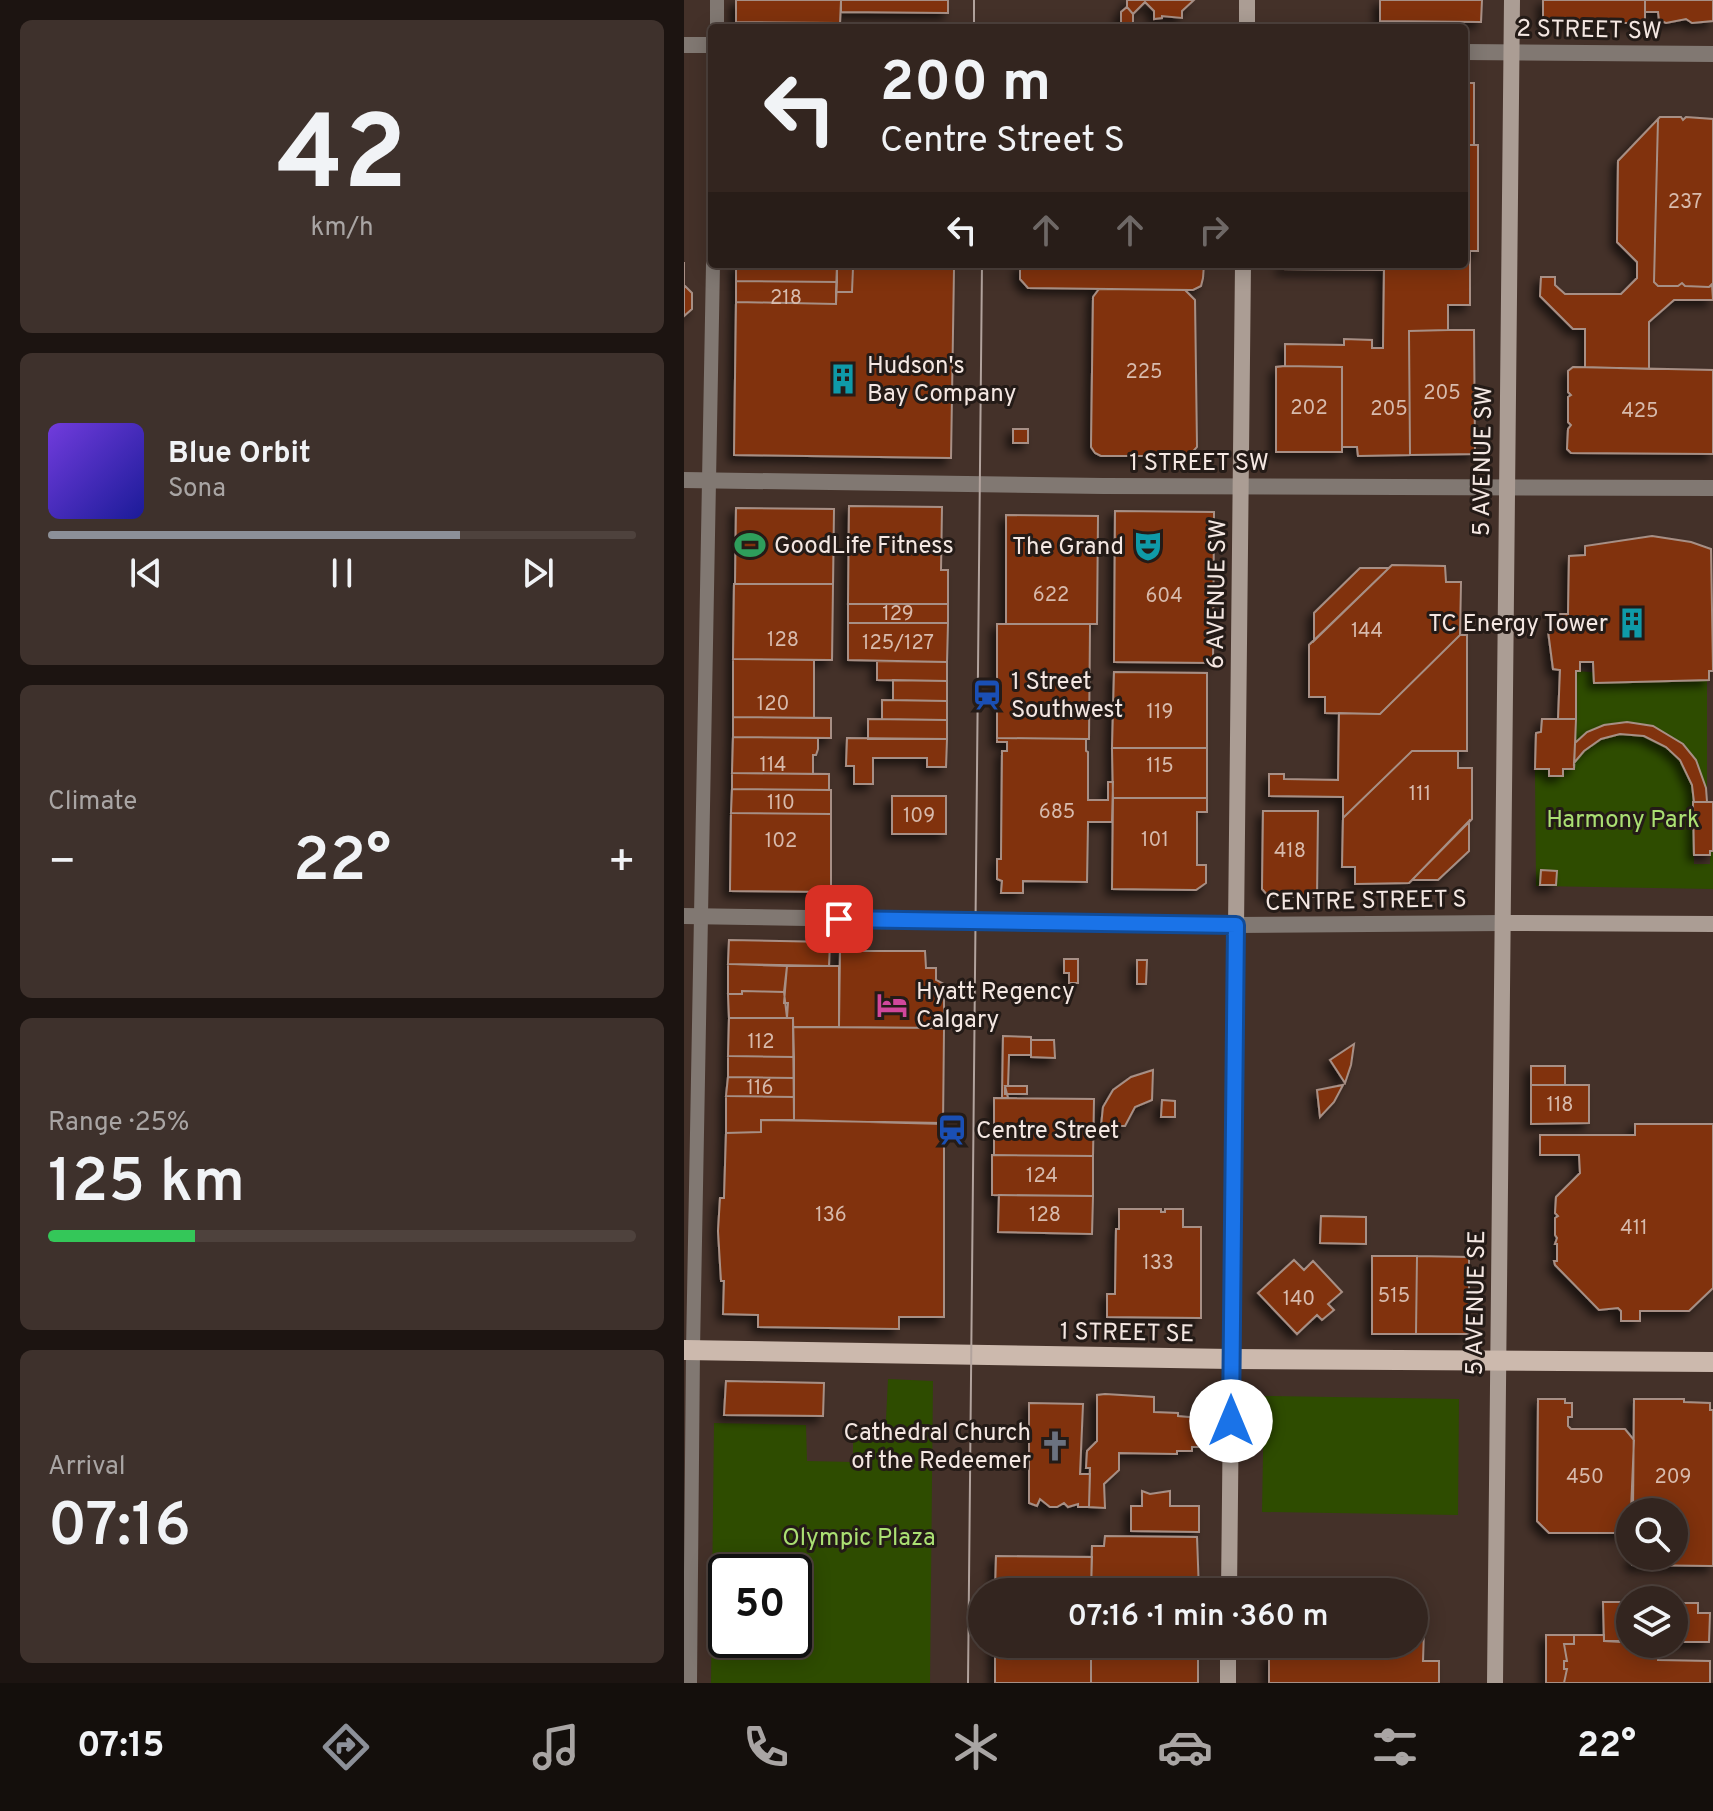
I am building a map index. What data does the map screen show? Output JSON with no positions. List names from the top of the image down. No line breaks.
{"streets":{"main road":["5 AVENUE SW","6 AVENUE SW","CENTRE STREET S","5 AVENUE SE","1 STREET SE"],"street":["2 STREET SW","1 STREET SW"]},"crossings":[["2 STREET SW","5 AVENUE SW"],["5 AVENUE SW","1 STREET SW"],["5 AVENUE SW","CENTRE STREET S"],["5 AVENUE SW","5 AVENUE SE"],["1 STREET SW","6 AVENUE SW"],["6 AVENUE SW","CENTRE STREET S"],["6 AVENUE SW","1 STREET SE"],["CENTRE STREET S","5 AVENUE SE"],["5 AVENUE SE","1 STREET SE"]],"parks":["Harmony Park","Olympic Plaza"],"places":{"building":["Hudson's Bay Company","TC Energy Tower"],"sports":["GoodLife Fitness"],"theatre":["The Grand"],"station":["1 Street Southwest","Centre Street"],"hotel":["Hyatt Regency Calgary"],"church":["Cathedral Church of the Redeemer"]},"house_numbers":["237","218","225","205","202","205","425","622","604","129","144","128","125/127","120","119","114","115","111","110","685","109","101","102","418","112","116","118","124","136","128","411","133","515","140","450","209"],"page":{"tile":[["42","km/h"],"Climate",["Range · 25%","125 km"],["Arrival","07:16"]],"turn":["200 m","Centre Street S"],"song":["Blue Orbit","Sona"],"heat":["−","22°","+"],"limit":"50","trip":"07:16 · 1 min · 360 m","tabs":["07:15","22°"]}}
